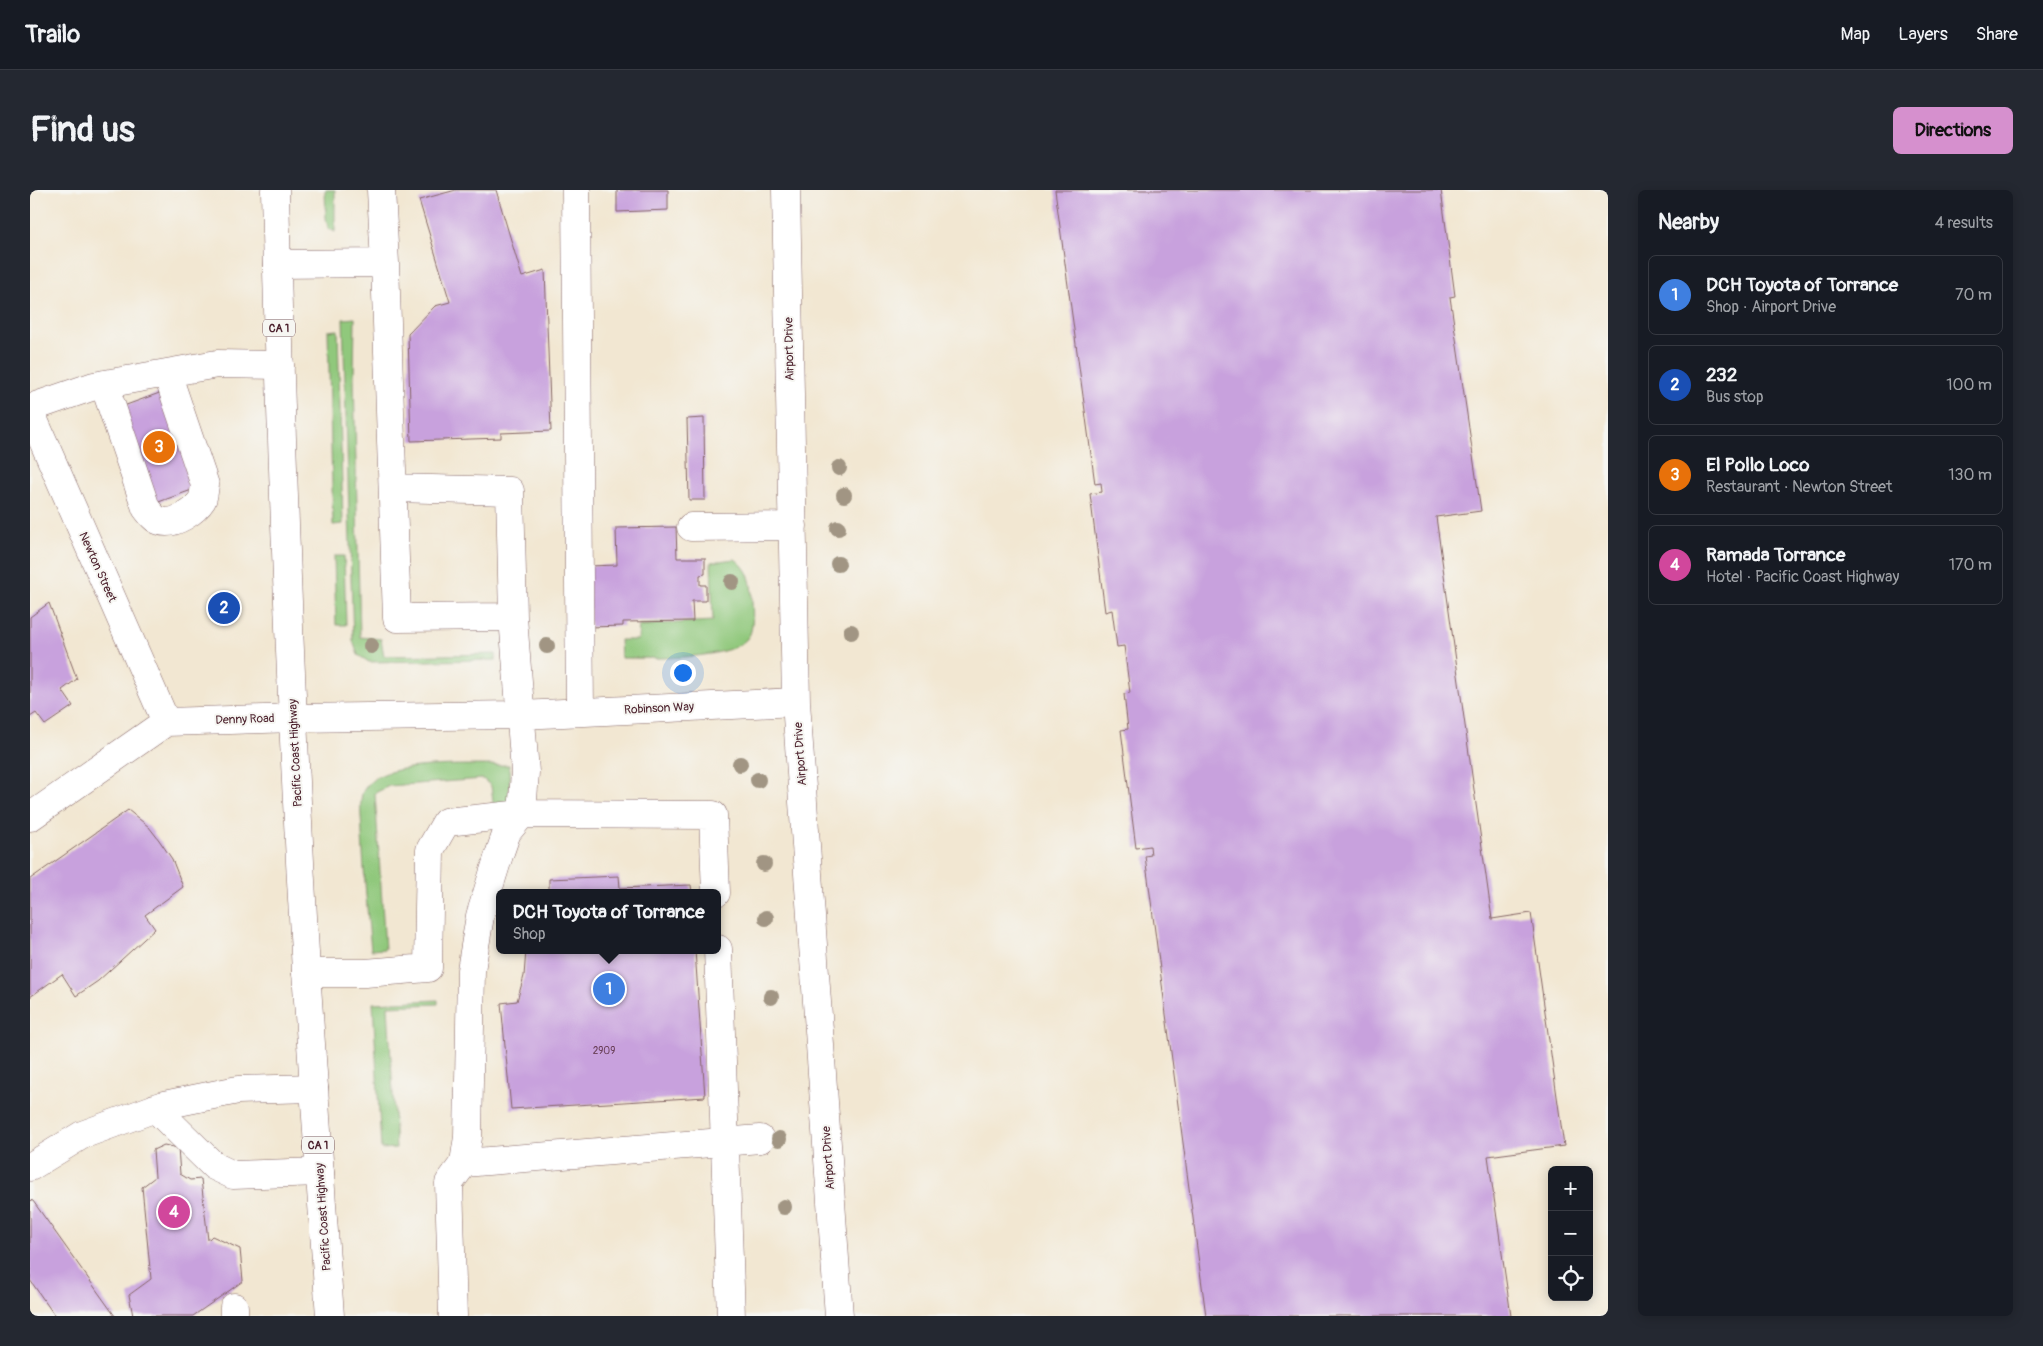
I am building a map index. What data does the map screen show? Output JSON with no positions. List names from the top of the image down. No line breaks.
{"streets":{"main road":["CA 1","Airport Drive","Newton Street","Robinson Way","Denny Road","Pacific Coast Highway"]},"crossings":[["Airport Drive","Robinson Way"],["Newton Street","Denny Road"],["Robinson Way","Denny Road"],["Denny Road","Pacific Coast Highway"]],"house_numbers":["2909"],"page":{"header":"Trailo","nav":["Map","Layers","Share"],"buttons":"Directions","title":"Find us","heading":["Nearby","4 results"],"list":[{"mark":"1","name":"DCH Toyota of Torrance","note":"Shop · Airport Drive","value":"70 m"},{"mark":"2","name":"232","note":"Bus stop","value":"100 m"},{"mark":"3","name":"El Pollo Loco","note":"Restaurant · Newton Street","value":"130 m"},{"mark":"4","name":"Ramada Torrance","note":"Hotel · Pacific Coast Highway","value":"170 m"}],"pins":["3","2","1","4"],"popup":["DCH Toyota of Torrance","Shop"],"map_buttons":["+","−"]}}
